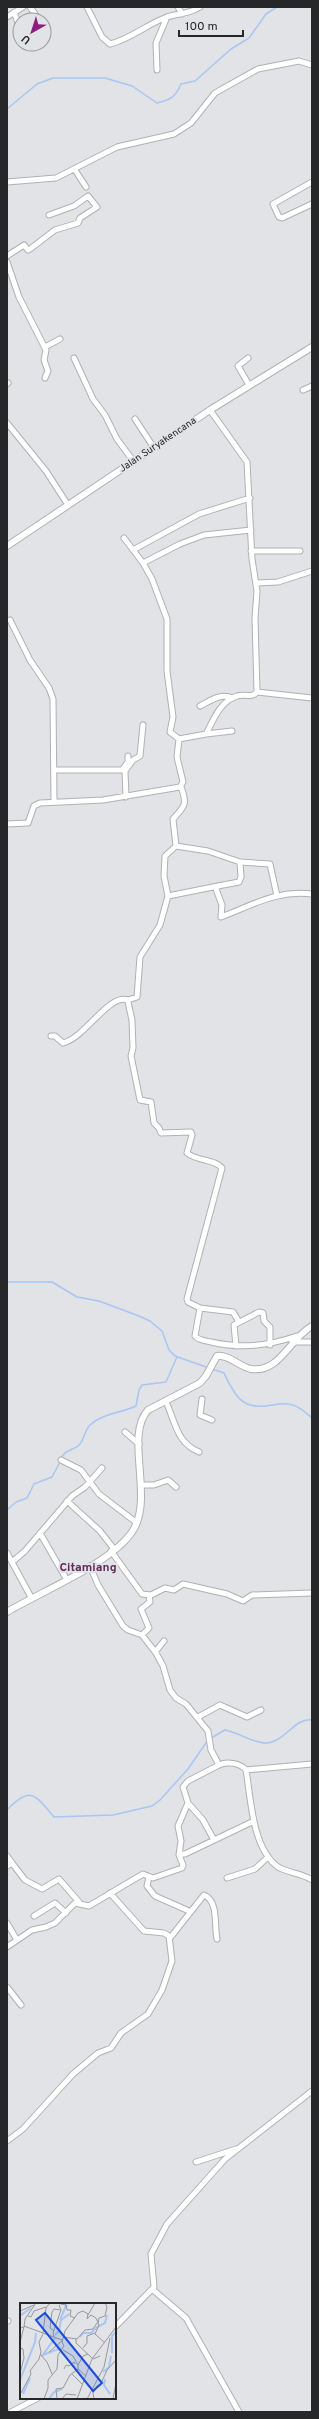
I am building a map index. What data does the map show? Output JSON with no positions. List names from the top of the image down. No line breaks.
{"streets":{"street":["Jalan Suryakencana"]},"districts":["Citamiang"],"scale_bar":"100 m","north":"bottom left"}
